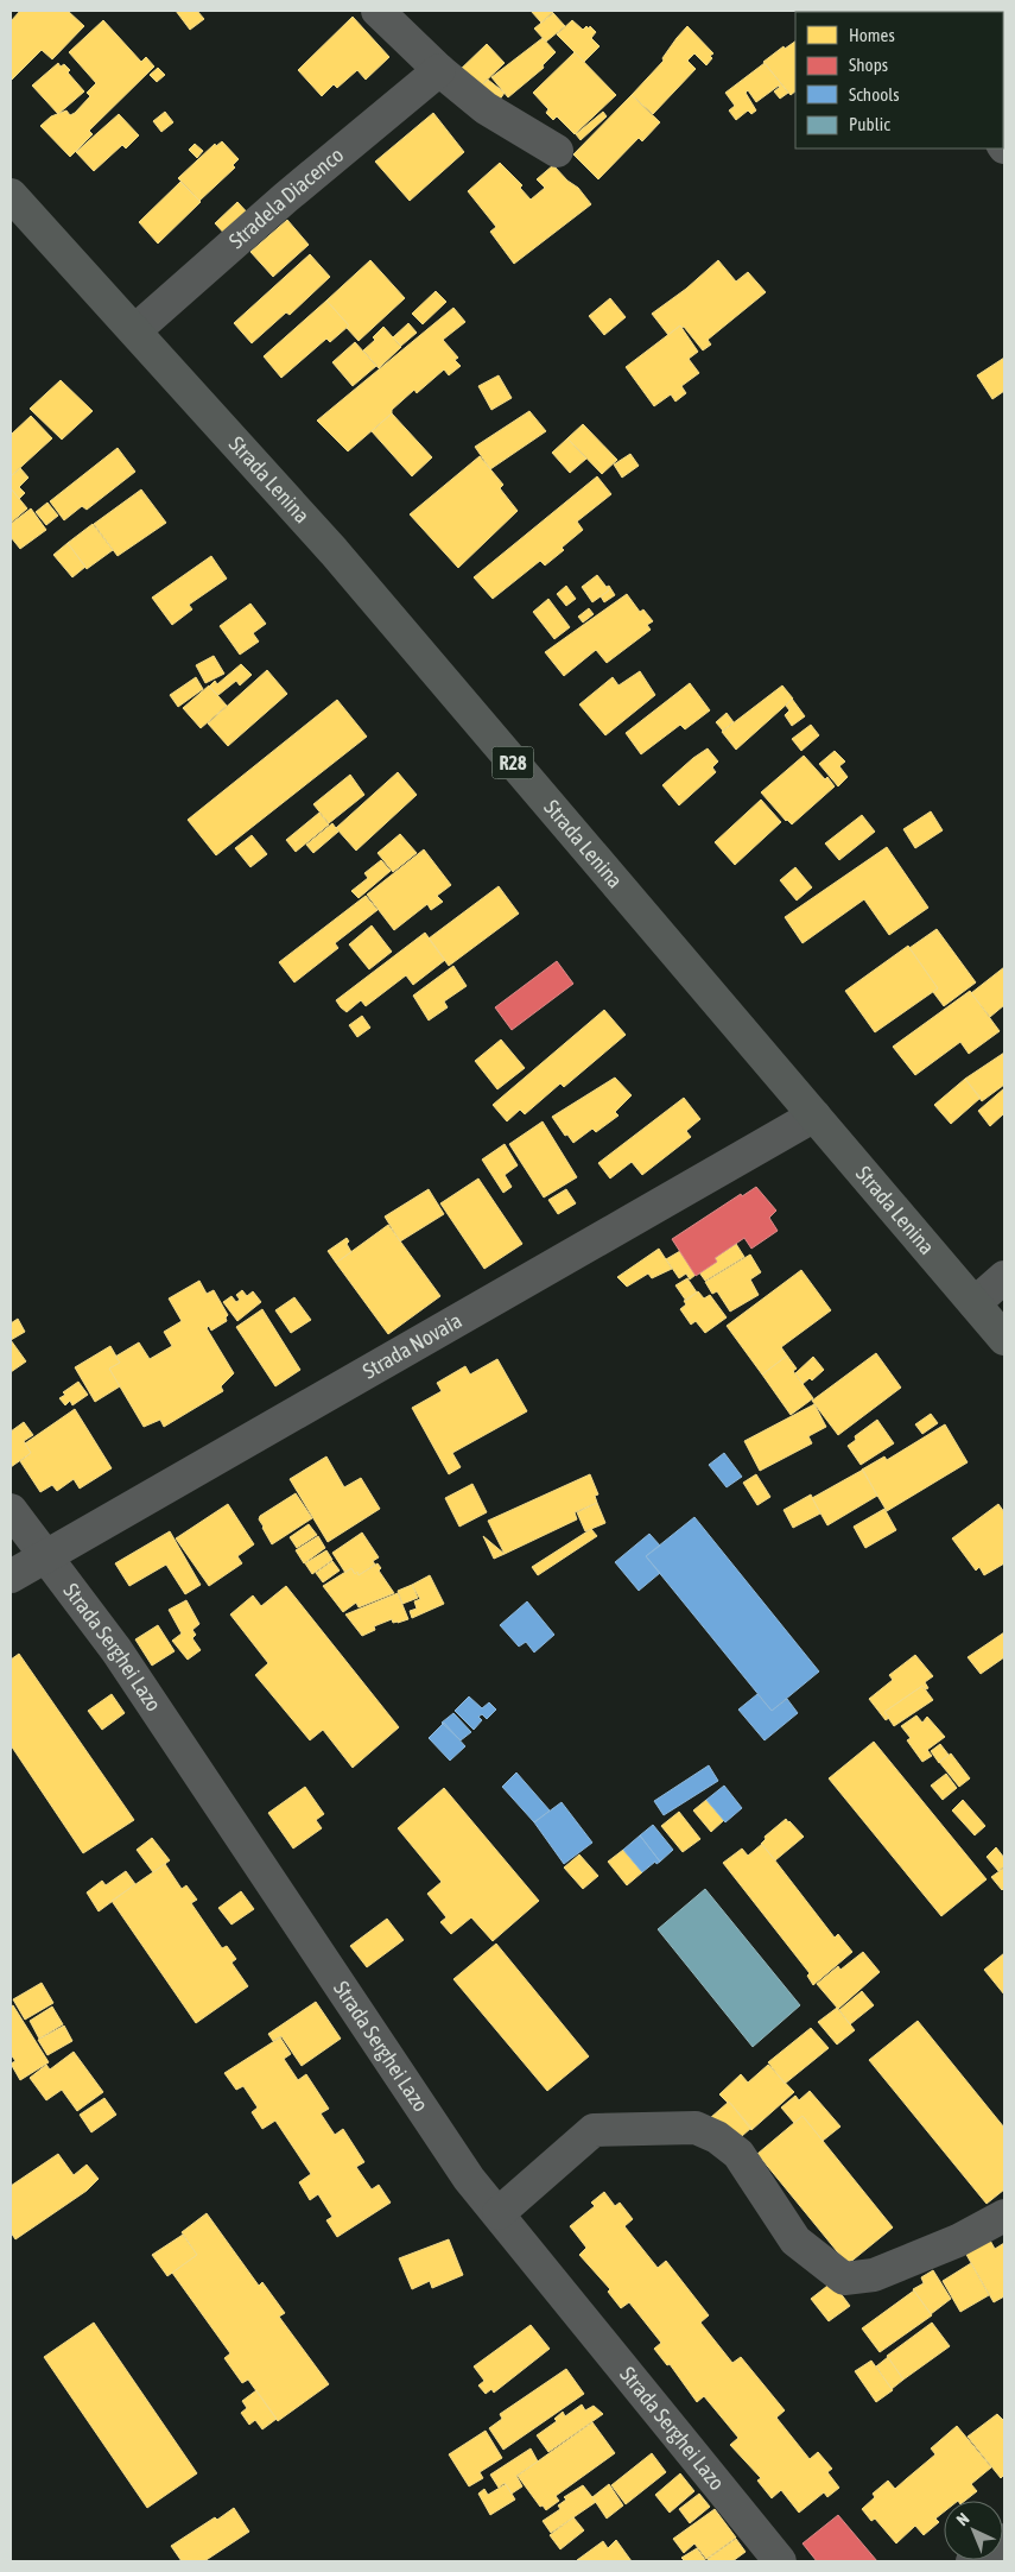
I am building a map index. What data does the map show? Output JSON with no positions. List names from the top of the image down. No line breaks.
{"streets":{"main road":["Strada Lenina","R28"],"street":["Stradela Diacenco","Strada Novaia","Strada Serghei Lazo"]},"crossings":[["Stradela Diacenco","Strada Lenina"],["Strada Lenina","Strada Novaia"],["Strada Novaia","Strada Serghei Lazo"]],"legend":["Homes","Shops","Schools","Public"],"north":"top left"}
